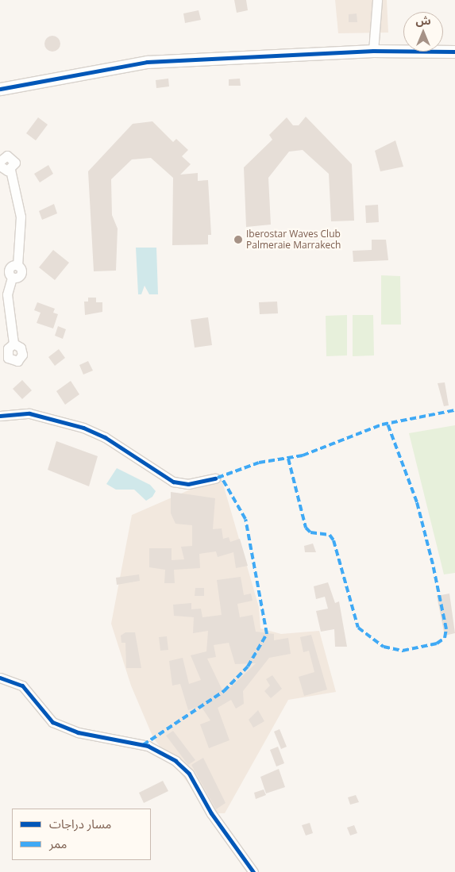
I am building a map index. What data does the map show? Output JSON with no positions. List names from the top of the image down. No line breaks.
{"places":["Iberostar Waves Club Palmeraie Marrakech"],"legend":["مسار دراجات","ممر"],"north":"top"}
